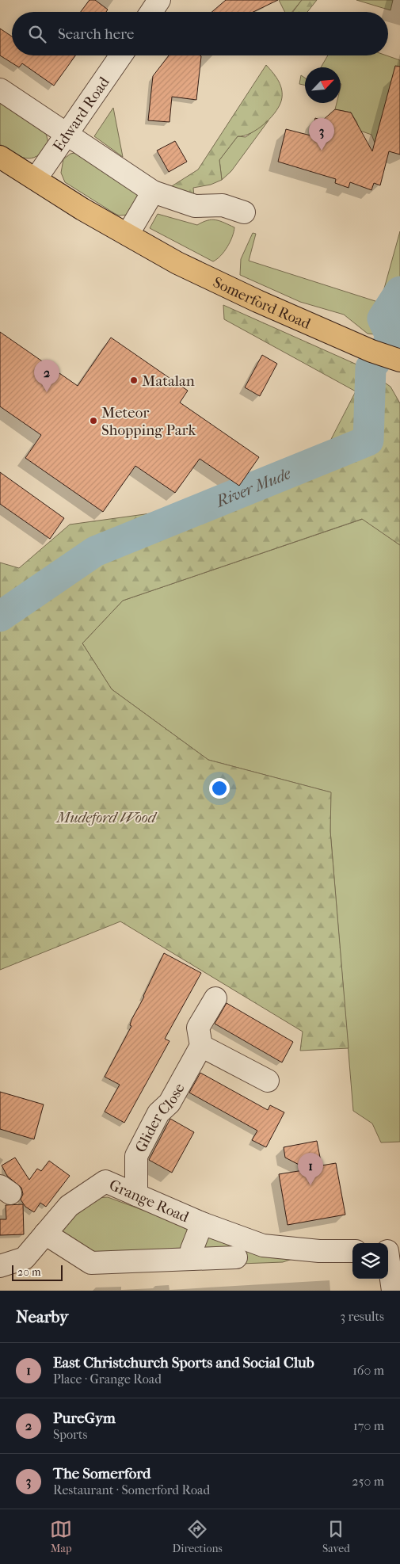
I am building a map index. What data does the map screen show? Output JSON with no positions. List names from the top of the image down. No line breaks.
{"streets":{"main road":["Somerford Road"],"street":["Edward Road","Glider Close","Grange Road"]},"crossings":[["Edward Road","Somerford Road"],["Glider Close","Grange Road"]],"water":["River Mude"],"parks":["Mudeford Wood"],"places":["Matalan","Meteor Shopping Park"],"scale_bar":"20 m","north":"top right","page":{"search":"Search here","pins":["3","2","1"],"scale":"20 m","heading":["Nearby","3 results"],"list":[{"mark":"1","name":"East Christchurch Sports and Social Club","note":"Place · Grange Road","value":"160 m"},{"mark":"2","name":"PureGym","note":"Sports","value":"170 m"},{"mark":"3","name":"The Somerford","note":"Restaurant · Somerford Road","value":"250 m"}],"nav":["Map","Directions","Saved"]}}
